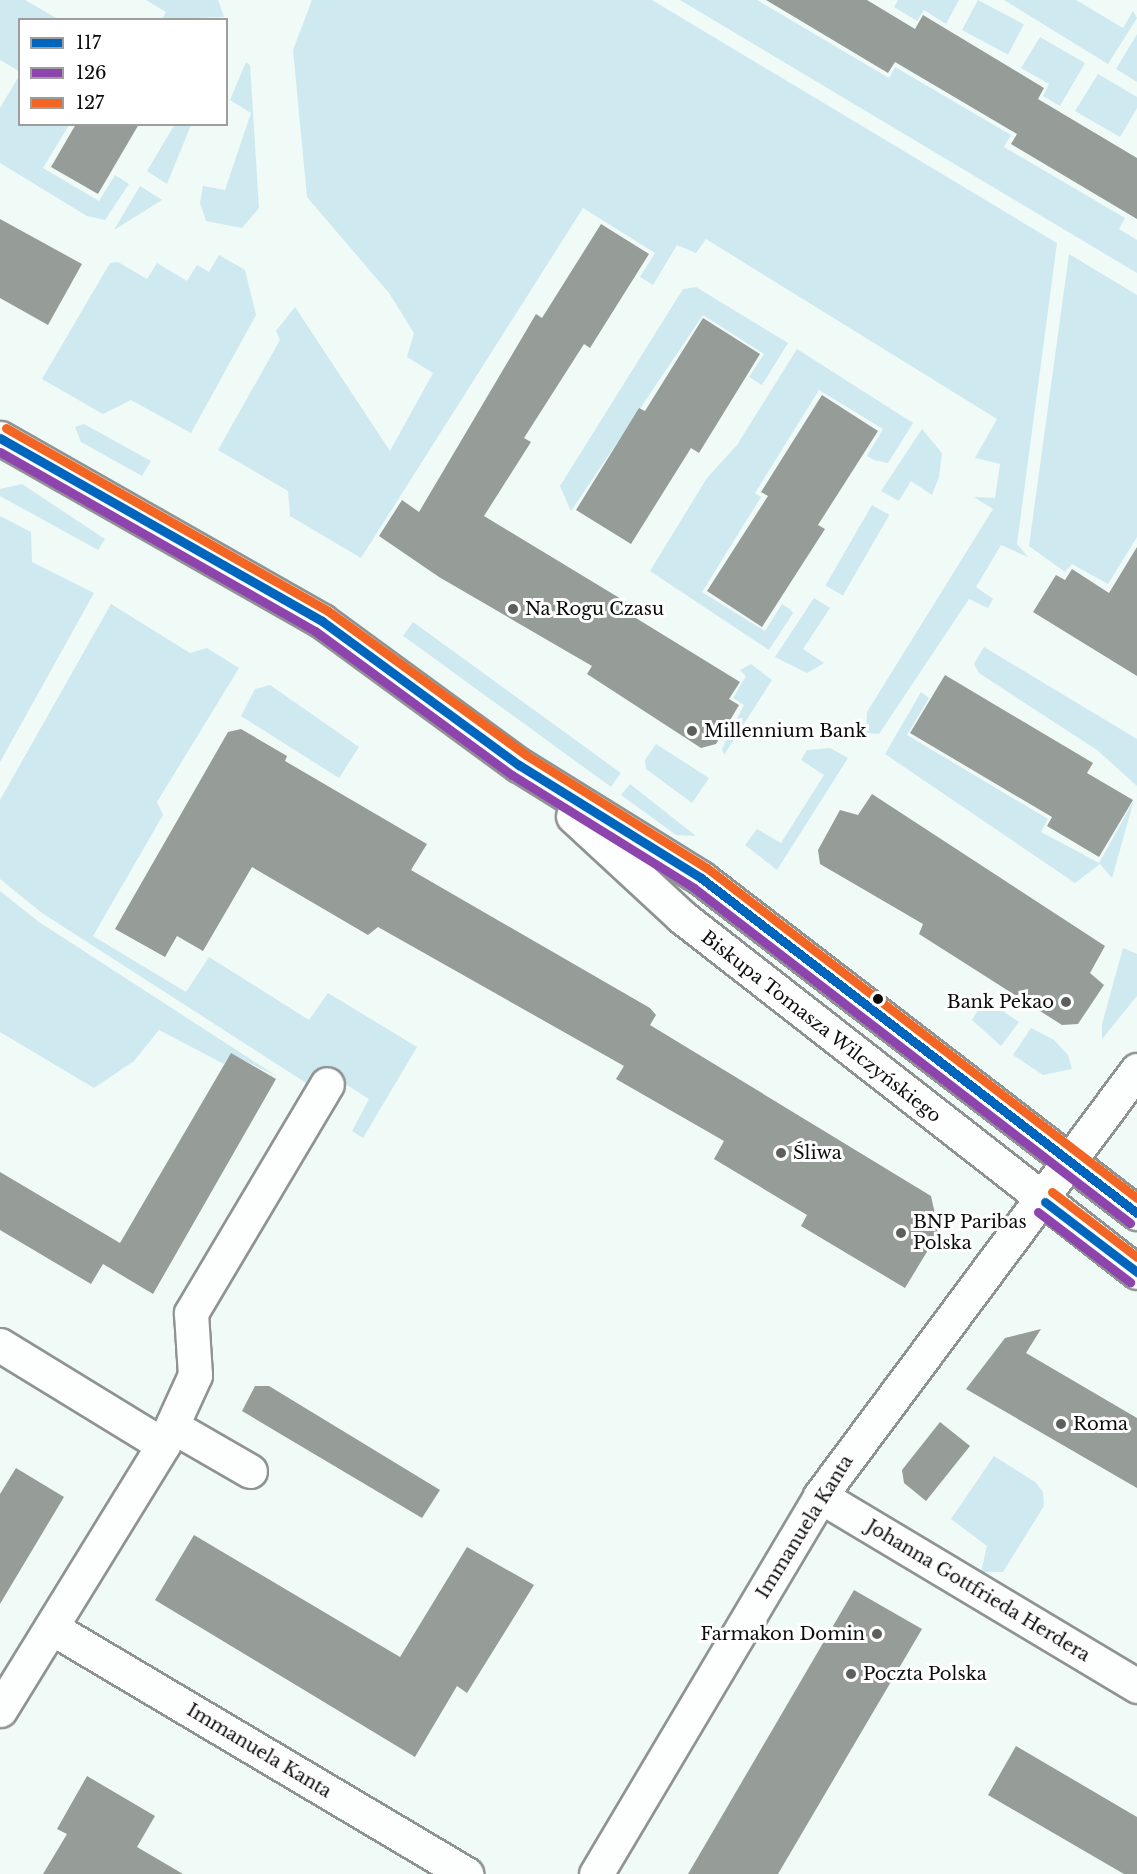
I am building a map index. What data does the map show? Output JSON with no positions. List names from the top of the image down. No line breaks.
{"streets":{"street":["Biskupa Tomasza Wilczyńskiego","Immanuela Kanta","Johanna Gottfrieda Herdera"]},"crossings":[["Biskupa Tomasza Wilczyńskiego","Immanuela Kanta"],["Immanuela Kanta","Johanna Gottfrieda Herdera"]],"places":["Na Rogu Czasu","Millennium Bank","Bank Pekao","Śliwa","BNP Paribas Polska","Roma","Farmakon Domin","Poczta Polska"],"lines":["transit line 127","transit line 117","transit line 126"],"legend":["117","126","127"]}
